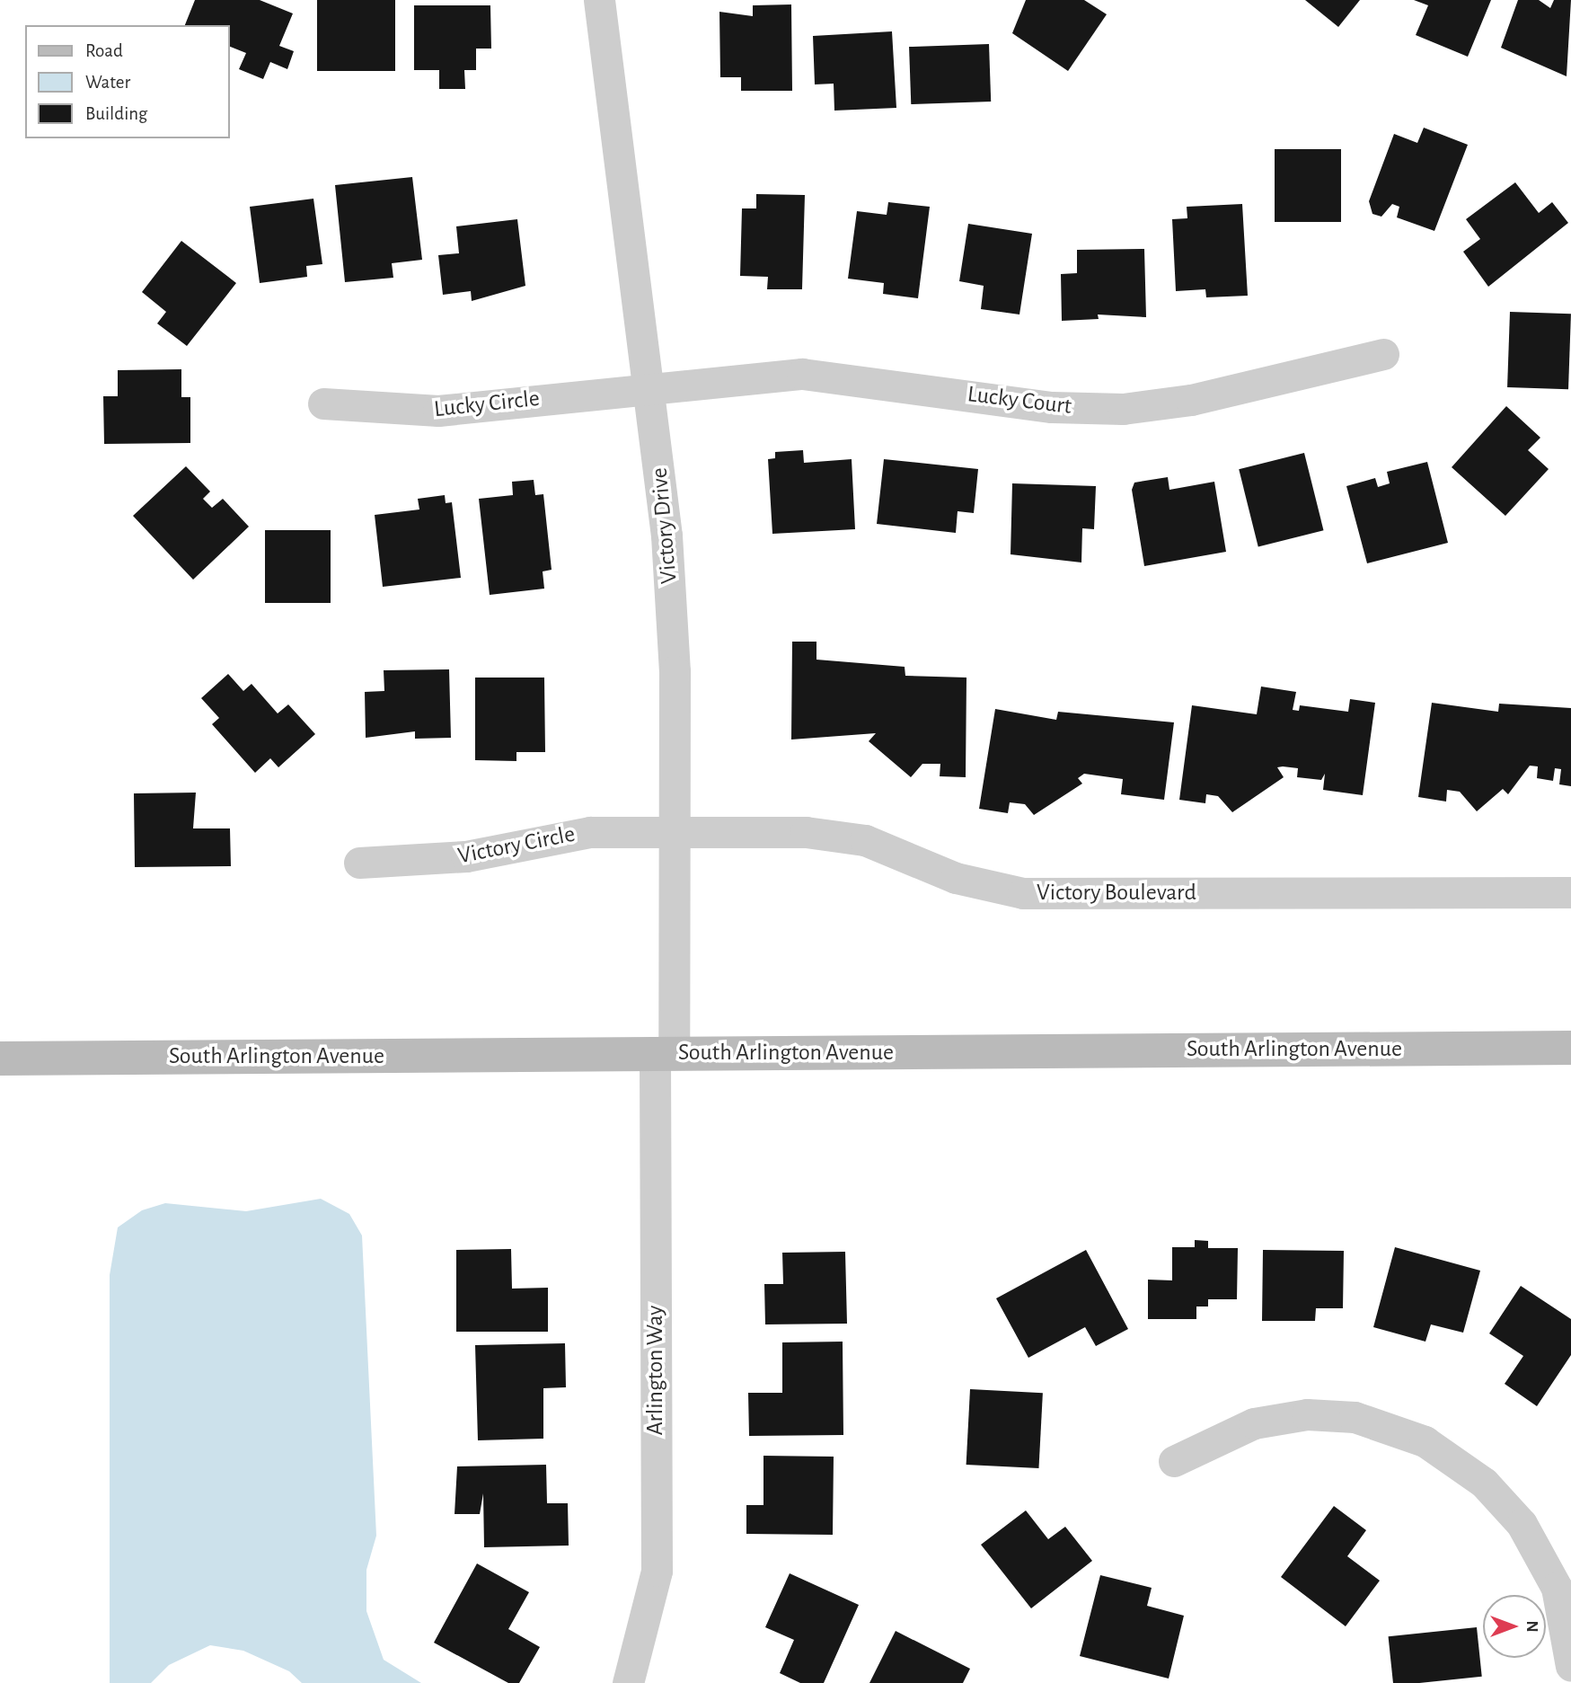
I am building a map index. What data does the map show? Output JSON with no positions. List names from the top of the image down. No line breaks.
{"streets":{"main road":["South Arlington Avenue"],"street":["Lucky Court","Lucky Circle","Victory Drive","Victory Circle","Victory Boulevard","Arlington Way"]},"crossings":[["Lucky Court","Lucky Circle"],["Lucky Court","Victory Drive"],["Lucky Circle","Victory Drive"],["Victory Drive","Victory Circle"],["Victory Drive","Victory Boulevard"],["Victory Drive","South Arlington Avenue"],["Victory Drive","Arlington Way"],["Victory Circle","Victory Boulevard"],["South Arlington Avenue","Arlington Way"]],"legend":["Road","Water","Building"],"north":"right"}
